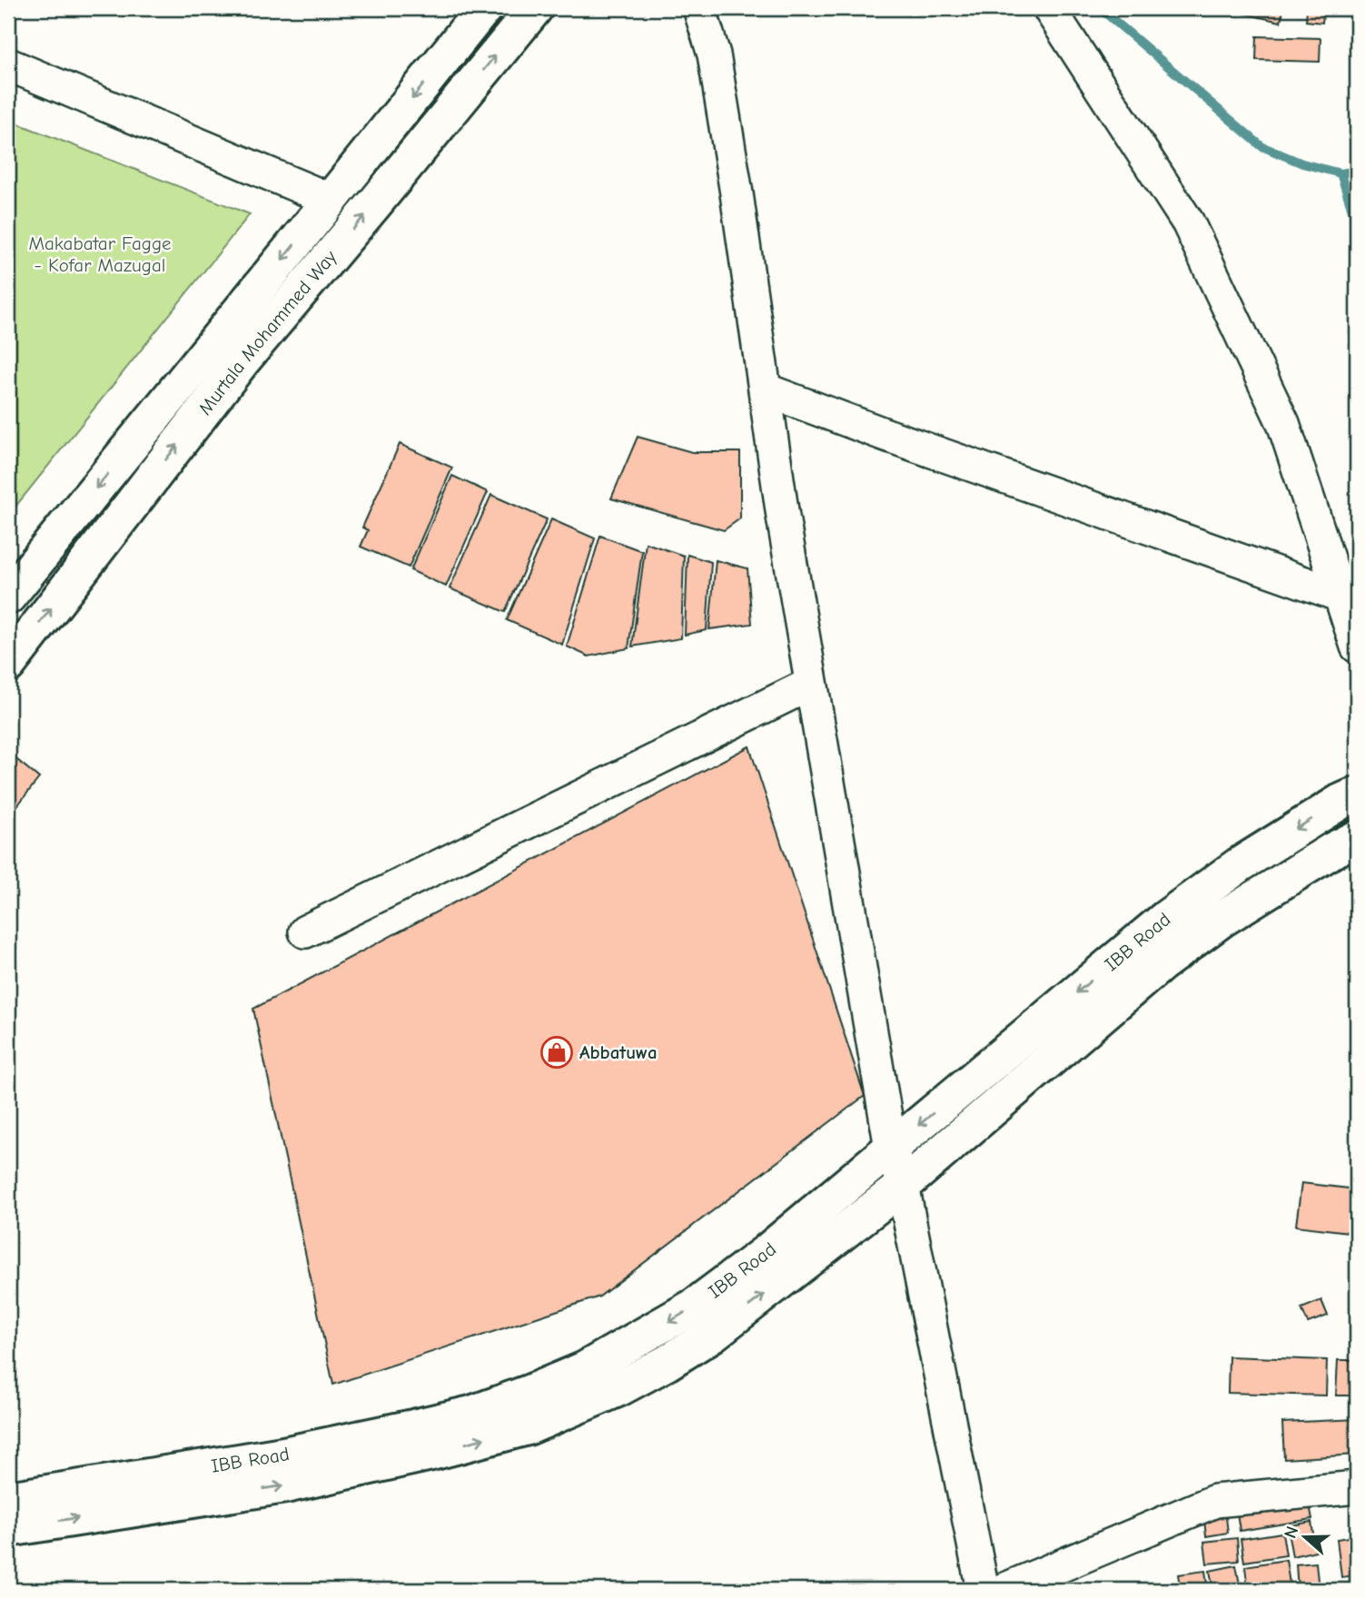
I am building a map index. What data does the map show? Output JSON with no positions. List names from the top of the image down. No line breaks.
{"streets":{"main road":["Murtala Mohammed Way","IBB Road"]},"parks":["Makabatar Fagge - Kofar Mazugal"],"places":{"shop":["Abbatuwa"]},"north":"left"}
